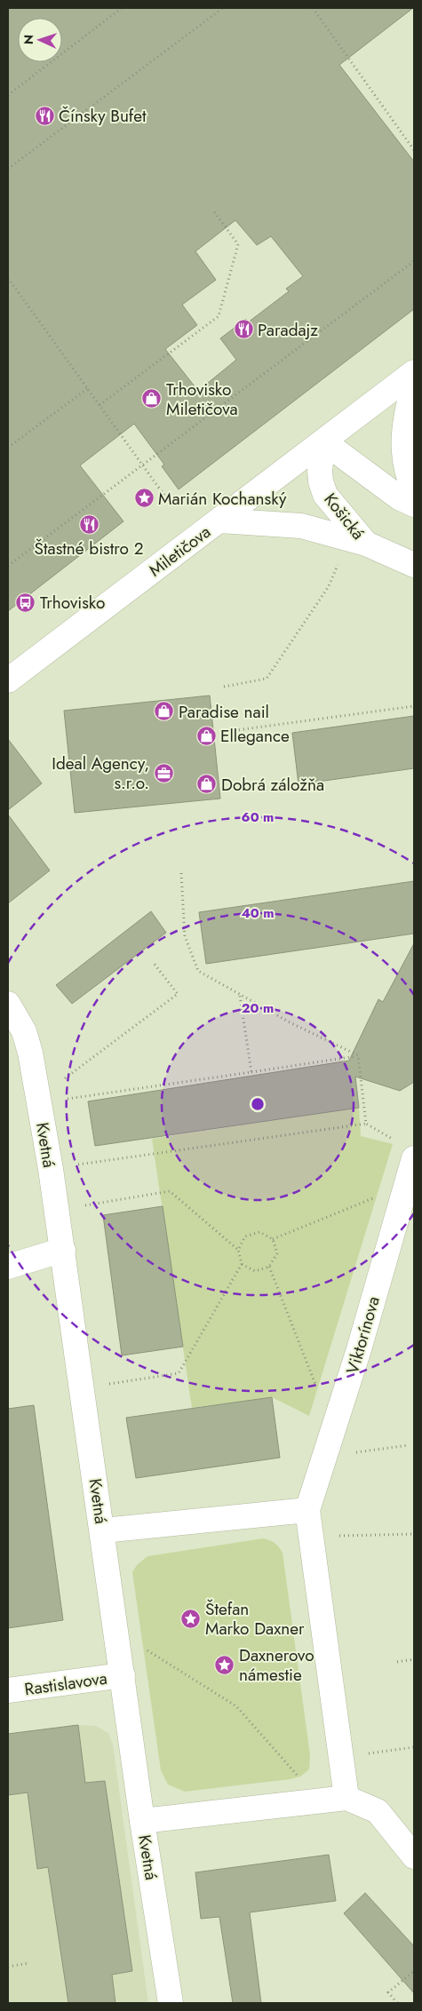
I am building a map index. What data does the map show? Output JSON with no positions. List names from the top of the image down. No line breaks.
{"streets":{"street":["Košická","Miletičova","Kvetná","Viktorínova","Rastislavova"]},"crossings":[["Košická","Miletičova"],["Kvetná","Rastislavova"]],"places":{"restaurant":["Čínsky Bufet","Paradajz","Štastné bistro 2"],"shop":["Trhovisko Miletičova","Paradise nail","Ellegance","Dobrá záložňa"],"place":["Marián Kochanský","Štefan Marko Daxner","Daxnerovo námestie"],"bus stop":["Trhovisko"],"office":["Ideal Agency, s.r.o."]},"north":"left","rings":["60 m","40 m","20 m"]}
